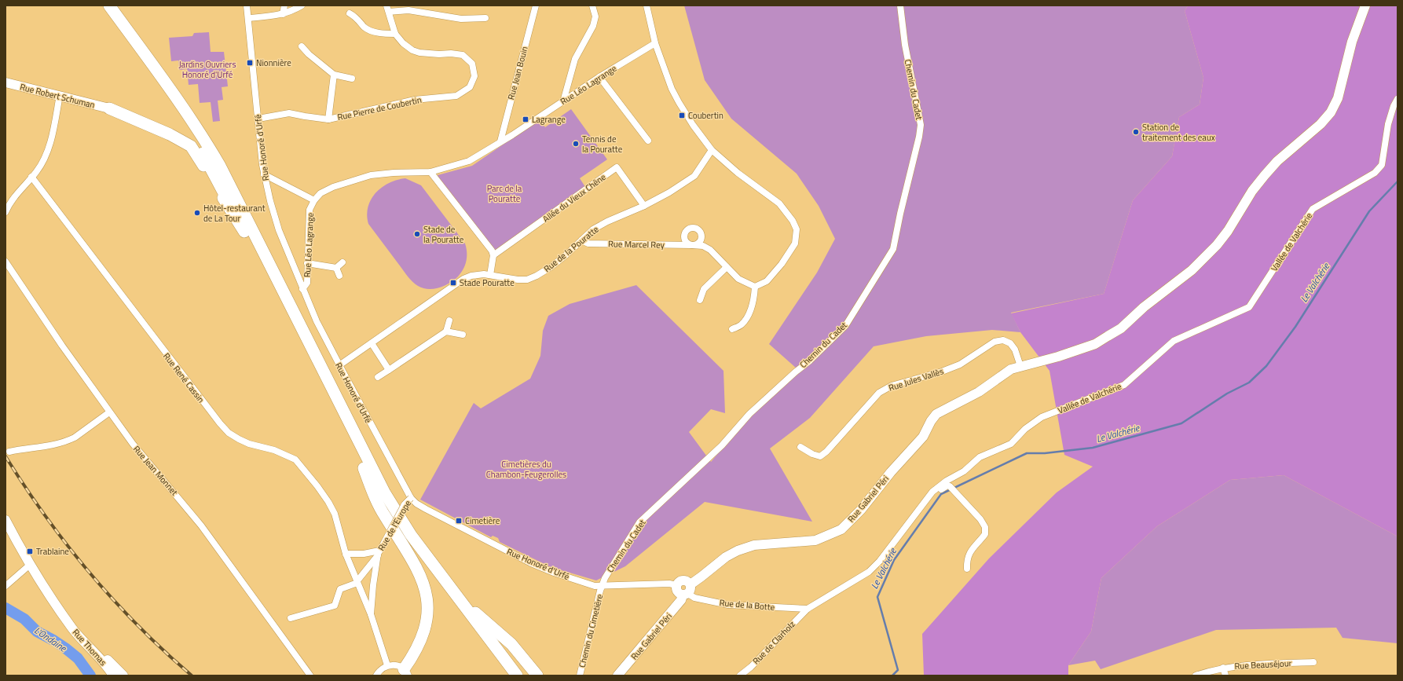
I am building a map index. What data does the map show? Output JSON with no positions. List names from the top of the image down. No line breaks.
{"streets":{"main road":["Rue Robert Schuman","Rue Gabriel Péri","Rue Thomas"],"street":["Rue Jean Bouin","Rue Léo Lagrange","Chemin du Cadet","Rue Pierre de Coubertin","Rue Honoré d'Urfé","Allée du Vieux Chêne","Vallée de Valchérie","Rue Marcel Rey","Rue de la Pouratte","Rue René Cassin","Rue Jules Vallès","Rue Jean Monnet","Rue de l'Europe","Rue de la Botte","Chemin du Cimetière","Rue de Clarholz","Rue Beauséjour"]},"crossings":[["Rue Jean Bouin","Rue Léo Lagrange"],["Rue Léo Lagrange","Rue Honoré d'Urfé"],["Chemin du Cadet","Rue Honoré d'Urfé"],["Chemin du Cadet","Chemin du Cimetière"],["Rue Pierre de Coubertin","Rue Honoré d'Urfé"],["Rue Honoré d'Urfé","Rue de la Pouratte"],["Rue Honoré d'Urfé","Rue Gabriel Péri"],["Rue Honoré d'Urfé","Rue de l'Europe"],["Rue Honoré d'Urfé","Rue de la Botte"],["Rue Honoré d'Urfé","Chemin du Cimetière"],["Allée du Vieux Chêne","Rue de la Pouratte"],["Vallée de Valchérie","Rue de la Botte"],["Vallée de Valchérie","Rue de Clarholz"],["Rue Marcel Rey","Rue de la Pouratte"],["Rue René Cassin","Rue de l'Europe"],["Rue Jules Vallès","Rue Gabriel Péri"],["Rue Gabriel Péri","Rue de la Botte"],["Rue de la Botte","Rue de Clarholz"]],"water":["Le Valchérie","L'Ondaine"],"parks":["Jardins Ouvriers Honoré d'Urfé","Parc de la Pouratte","Cimetières du Chambon-Feugerolles"],"places":{"transit":["Nionnière","Coubertin","Lagrange","Stade Pouratte","Cimetière","Trablaine"],"other":["Station de traitement des eaux","Tennis de la Pouratte","Hôtel-restaurant de La Tour","Stade de la Pouratte"]}}
